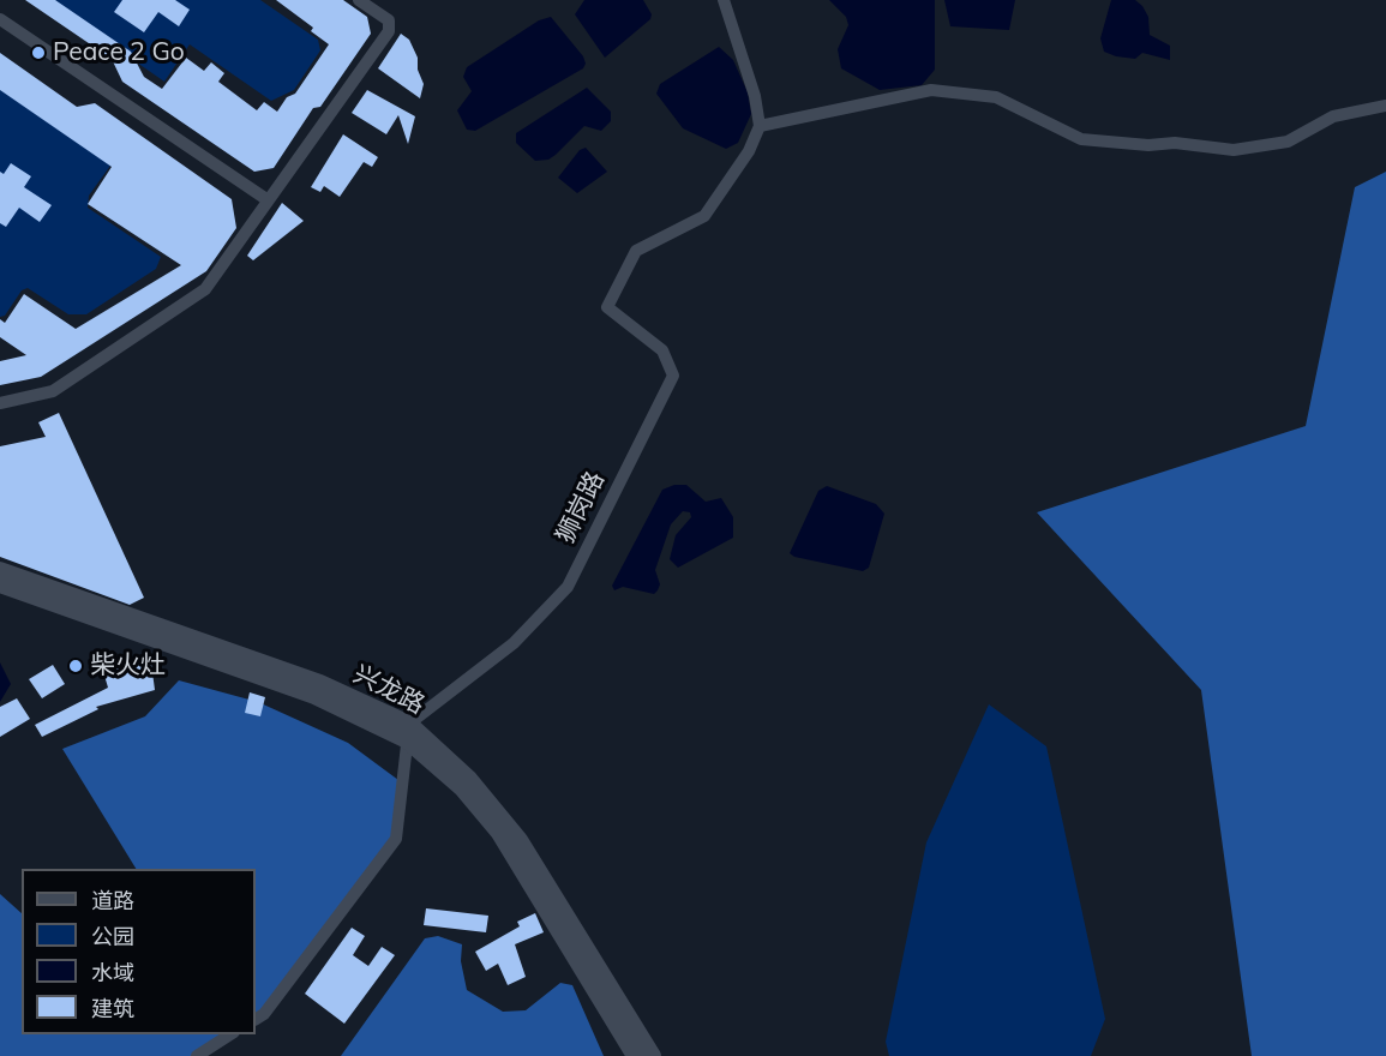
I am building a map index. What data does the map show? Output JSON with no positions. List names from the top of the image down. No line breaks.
{"streets":{"main road":["兴龙路"],"street":["狮岗路"]},"crossings":[["狮岗路","兴龙路"]],"places":["Peace 2 Go","柴火灶"],"legend":["道路","公园","水域","建筑"]}
